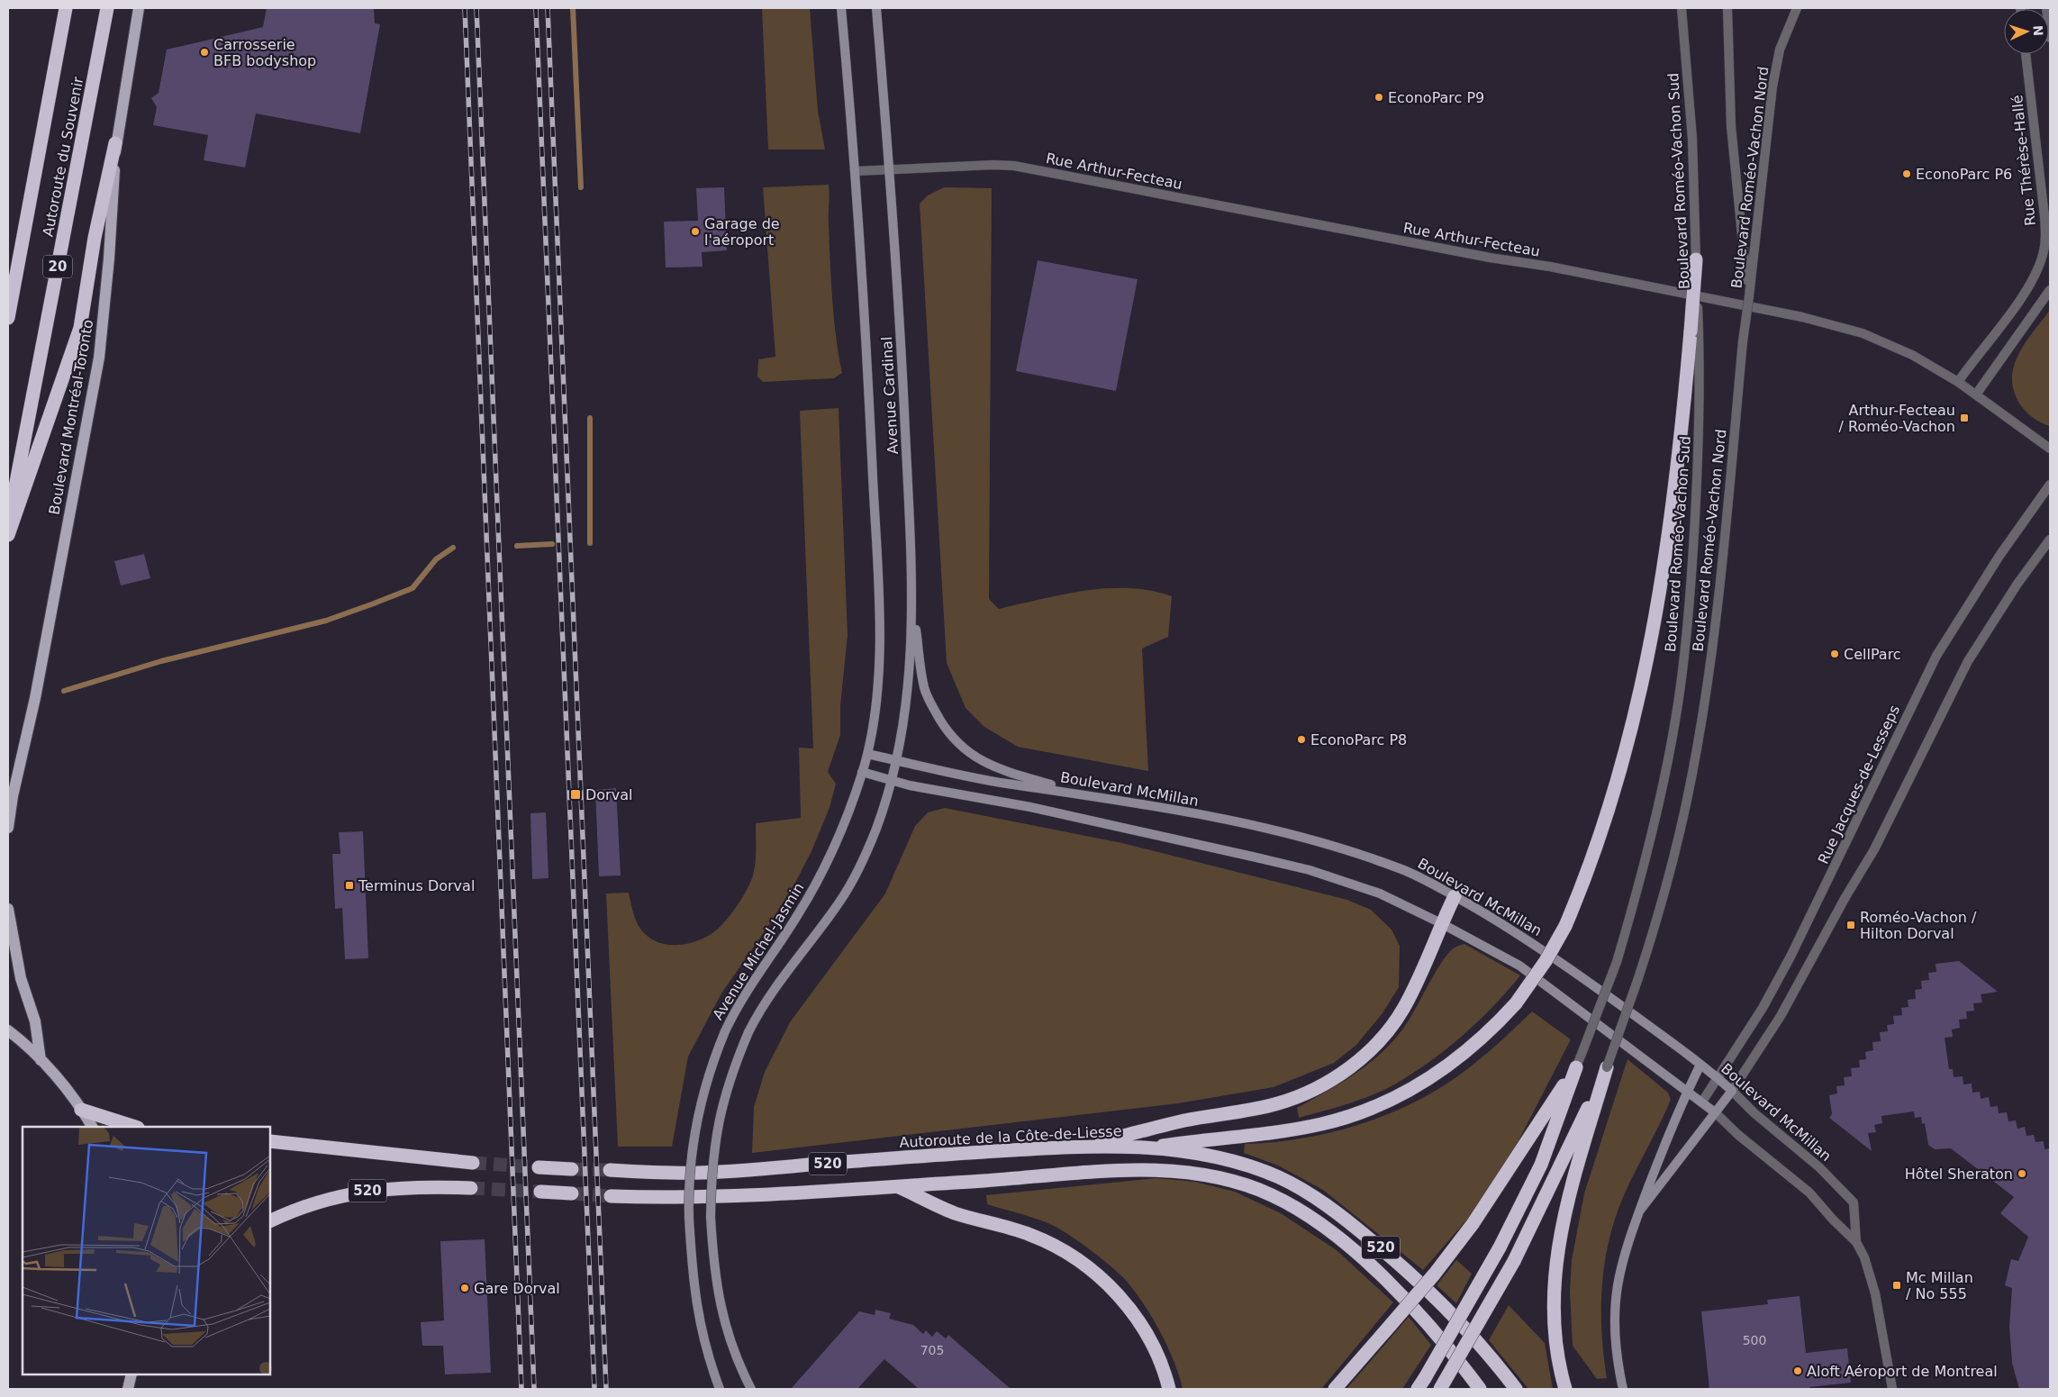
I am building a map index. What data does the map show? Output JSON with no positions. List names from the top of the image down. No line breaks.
{"streets":{"highway":["Autoroute du Souvenir","20","Autoroute de la Côte-de-Liesse","520"],"main road":["Avenue Cardinal","Boulevard Montréal-Toronto","Boulevard McMillan","Avenue Michel-Jasmin"],"street":["Rue Thérèse-Hallé","Rue Arthur-Fecteau","Boulevard Roméo-Vachon Nord","Boulevard Roméo-Vachon Sud","Rue Jacques-de-Lesseps"]},"crossings":[["Rue Thérèse-Hallé","Rue Arthur-Fecteau"],["Rue Arthur-Fecteau","Avenue Cardinal"],["Avenue Cardinal","Boulevard McMillan"],["Avenue Cardinal","Avenue Michel-Jasmin"],["Rue Jacques-de-Lesseps","Boulevard McMillan"],["Boulevard McMillan","Avenue Michel-Jasmin"]],"places":{"other":["Carrosserie BFB bodyshop","EconoParc P9","EconoParc P6","Garage de l'aéroport","CellParc","EconoParc P8","Hôtel Sheraton","Gare Dorval","Aloft Aéroport de Montreal"],"transit":["Arthur-Fecteau / Roméo-Vachon","Dorval","Terminus Dorval","Roméo-Vachon / Hilton Dorval","Mc Millan / No 555"]},"house_numbers":["500","705"],"north":"right"}
